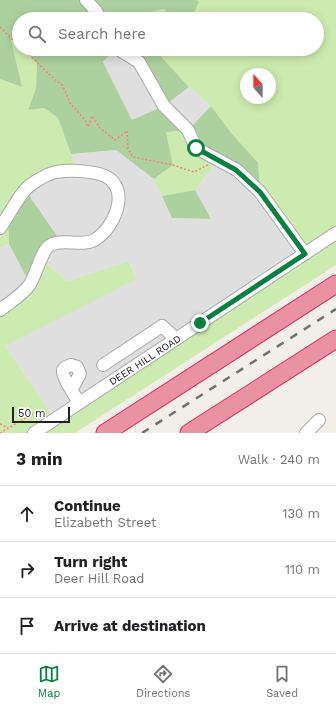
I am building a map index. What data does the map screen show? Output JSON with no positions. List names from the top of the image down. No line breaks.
{"streets":{"street":["DEER HILL ROAD"]},"scale_bar":"50 m","north":"top","page":{"search":"Search here","scale":"50 m","heading":["3 min","Walk · 240 m"],"list":[["Continue","Elizabeth Street","130 m"],["Turn right","Deer Hill Road","110 m"],"Arrive at destination"],"nav":["Map","Directions","Saved"]}}
